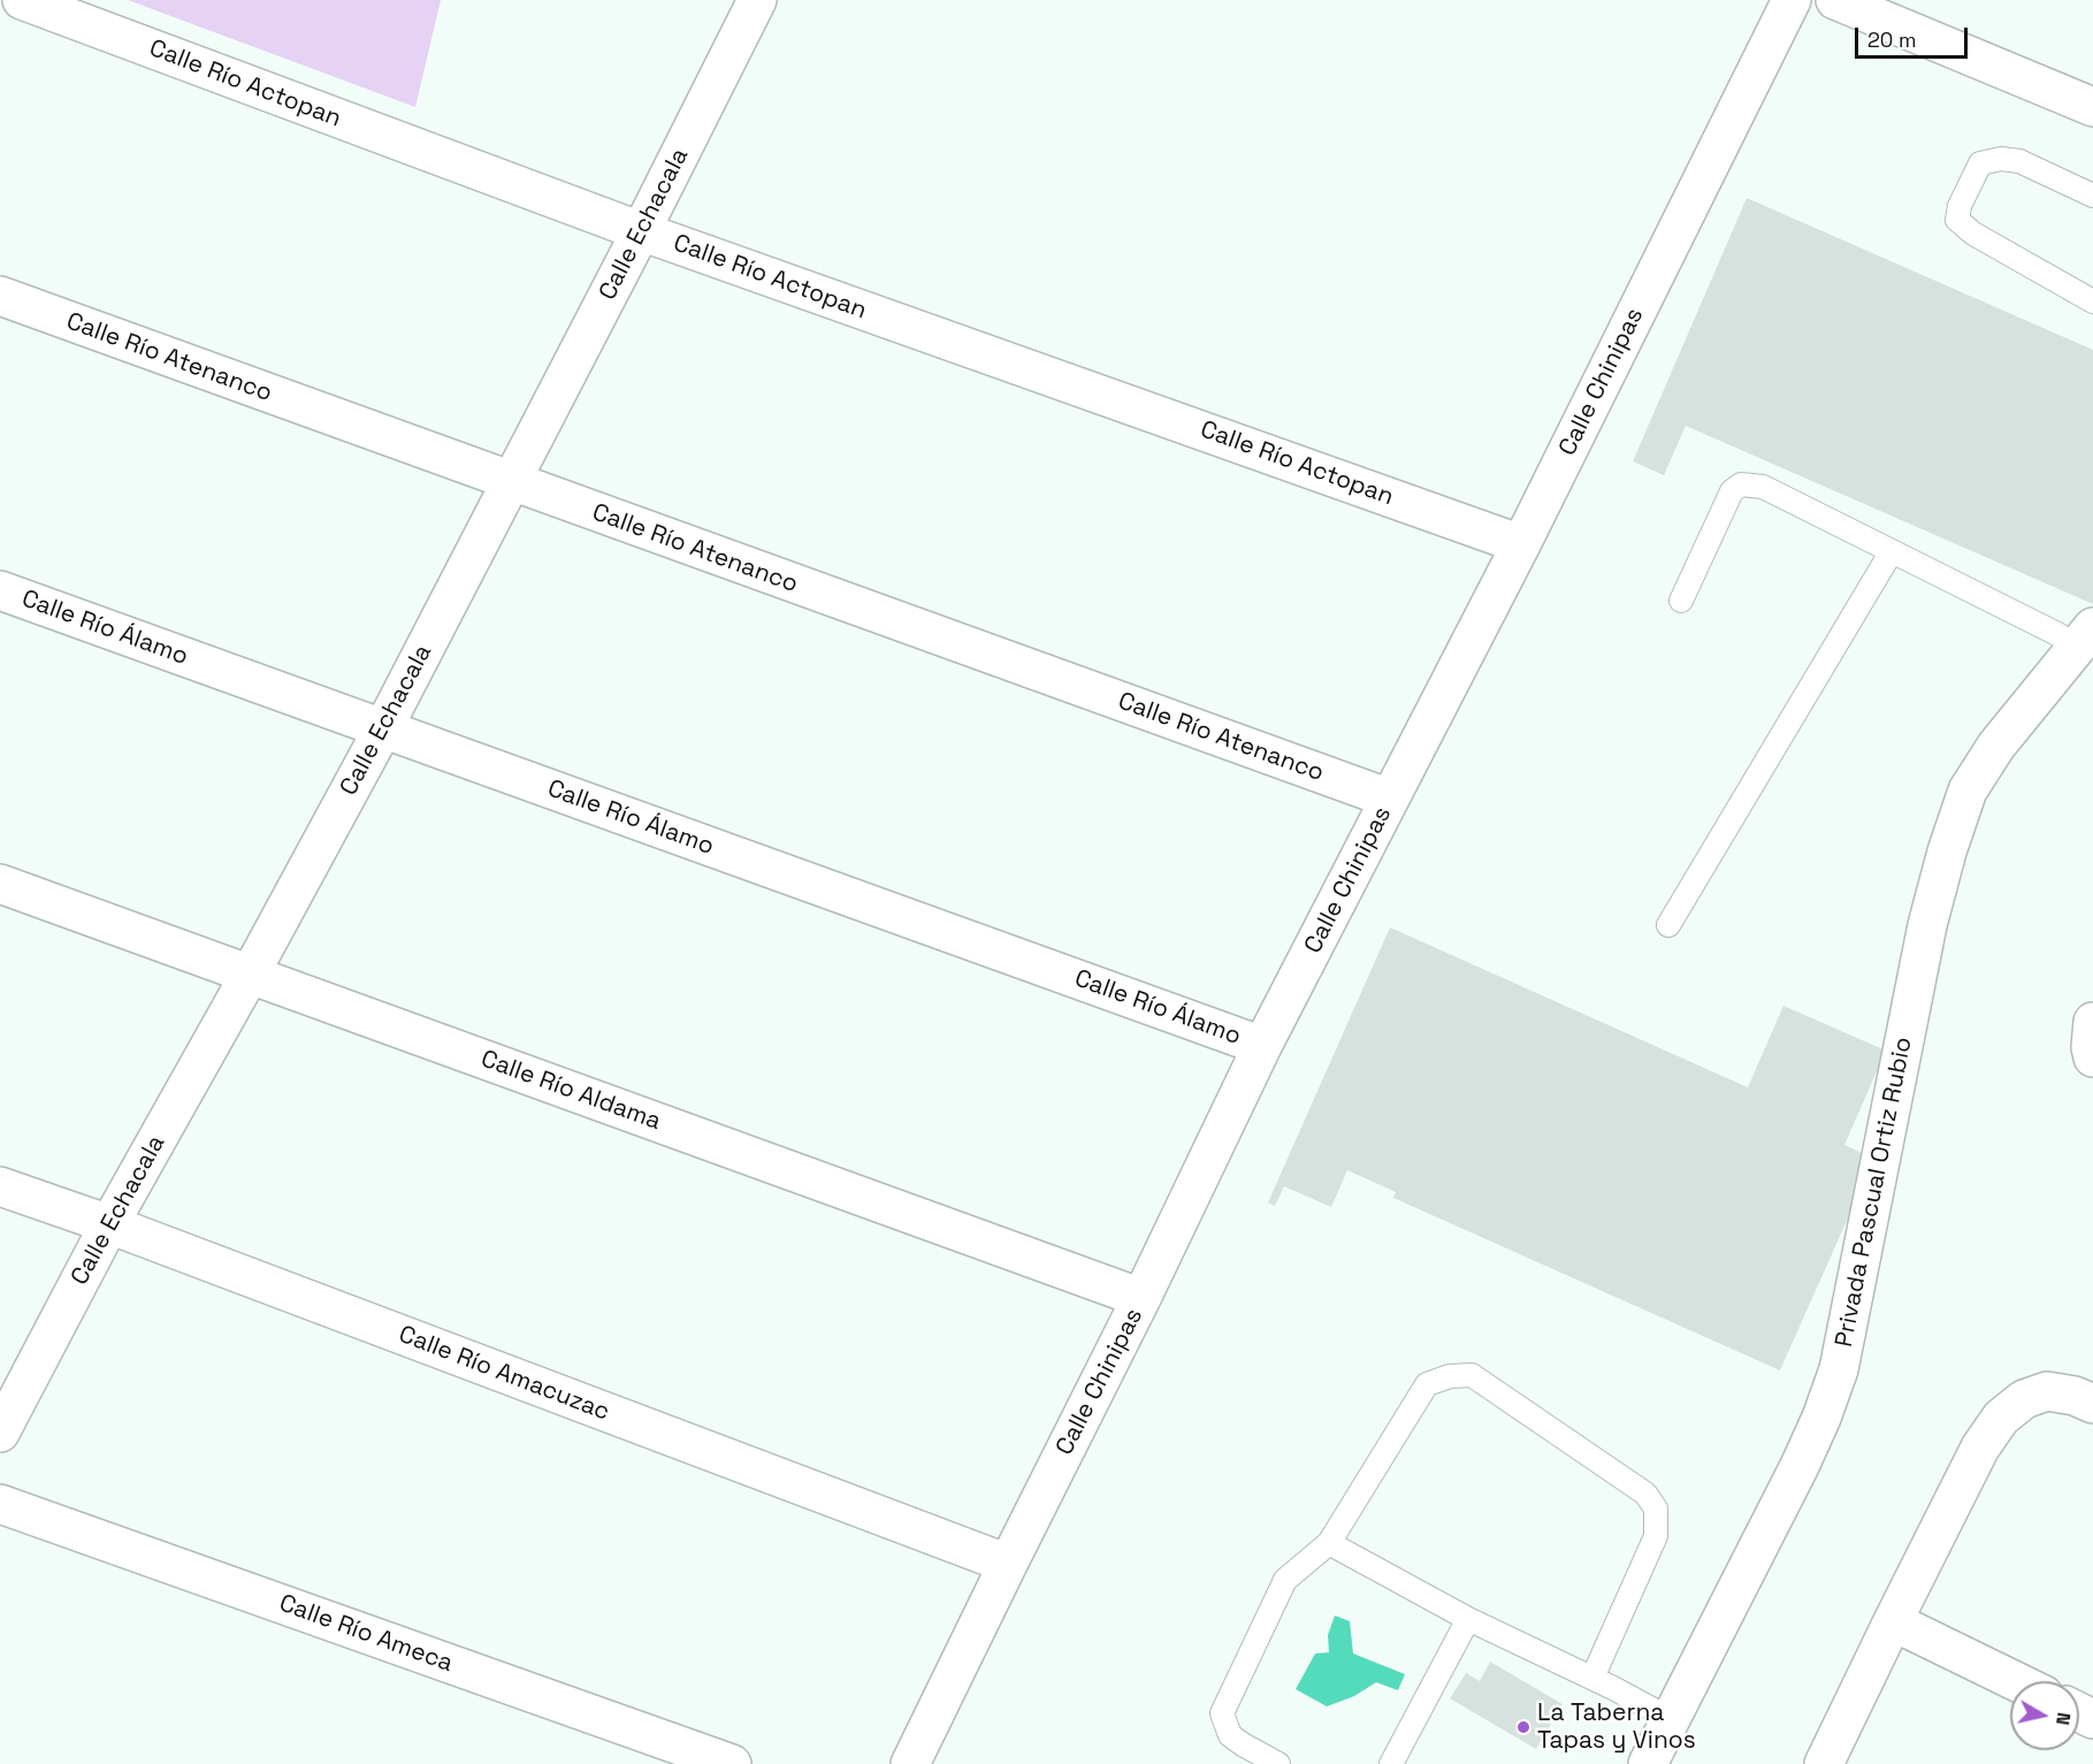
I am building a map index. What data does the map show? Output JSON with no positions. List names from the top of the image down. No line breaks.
{"streets":{"street":["Calle Río Actopan","Calle Echacala","Calle Río Atenanco","Calle Chinipas","Calle Río Álamo","Calle Río Aldama","Privada Pascual Ortiz Rubio","Calle Río Amacuzac","Calle Río Ameca"]},"crossings":[["Calle Río Actopan","Calle Echacala"],["Calle Río Actopan","Calle Chinipas"],["Calle Echacala","Calle Río Atenanco"],["Calle Echacala","Calle Río Álamo"],["Calle Echacala","Calle Río Aldama"],["Calle Echacala","Calle Río Amacuzac"],["Calle Río Atenanco","Calle Chinipas"],["Calle Chinipas","Calle Río Álamo"],["Calle Chinipas","Calle Río Aldama"],["Calle Chinipas","Calle Río Amacuzac"]],"places":["La Taberna Tapas y Vinos"],"scale_bar":"20 m","north":"right"}
